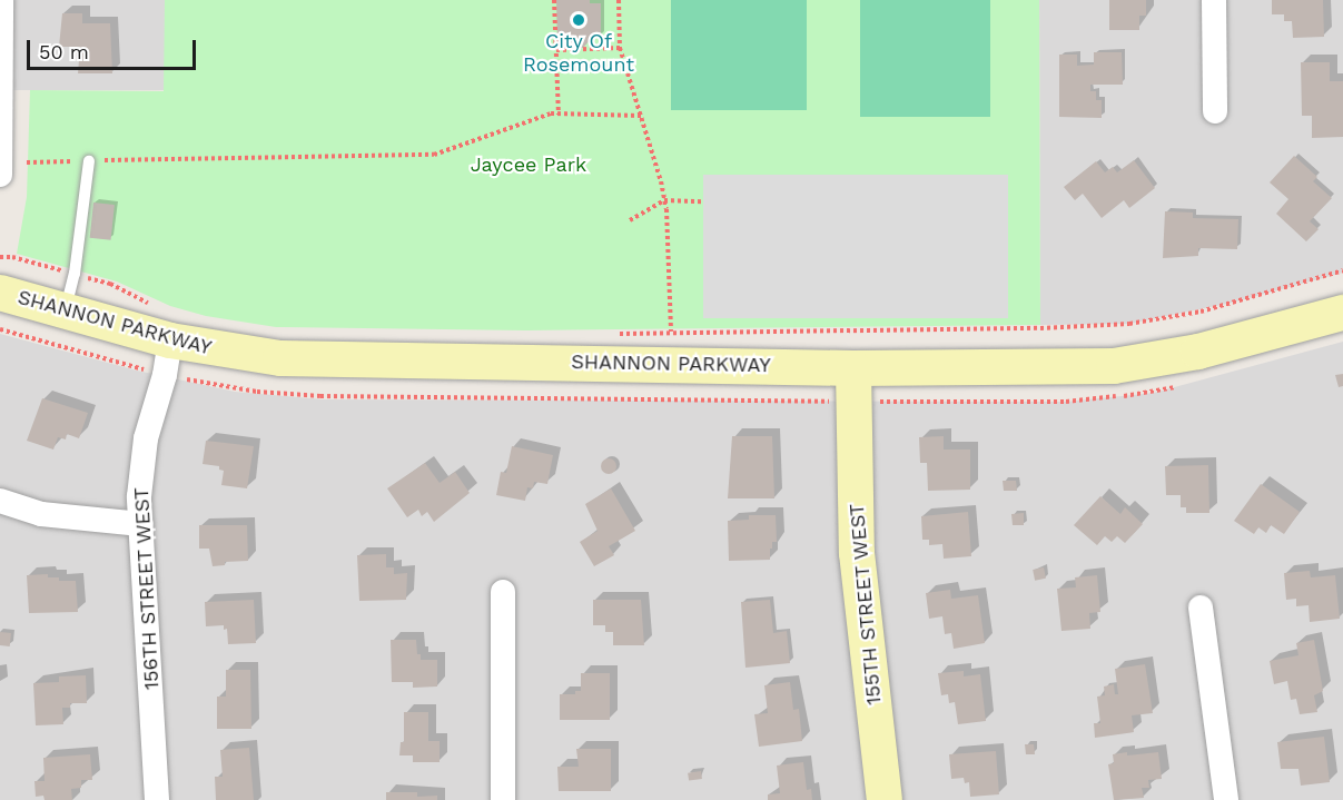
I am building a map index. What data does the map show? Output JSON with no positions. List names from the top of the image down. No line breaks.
{"streets":{"street":["SHANNON PARKWAY","156TH STREET WEST","155TH STREET WEST"]},"crossings":[["SHANNON PARKWAY","156TH STREET WEST"],["SHANNON PARKWAY","155TH STREET WEST"]],"parks":["Jaycee Park"],"places":["City Of Rosemount"],"scale_bar":"50 m"}
